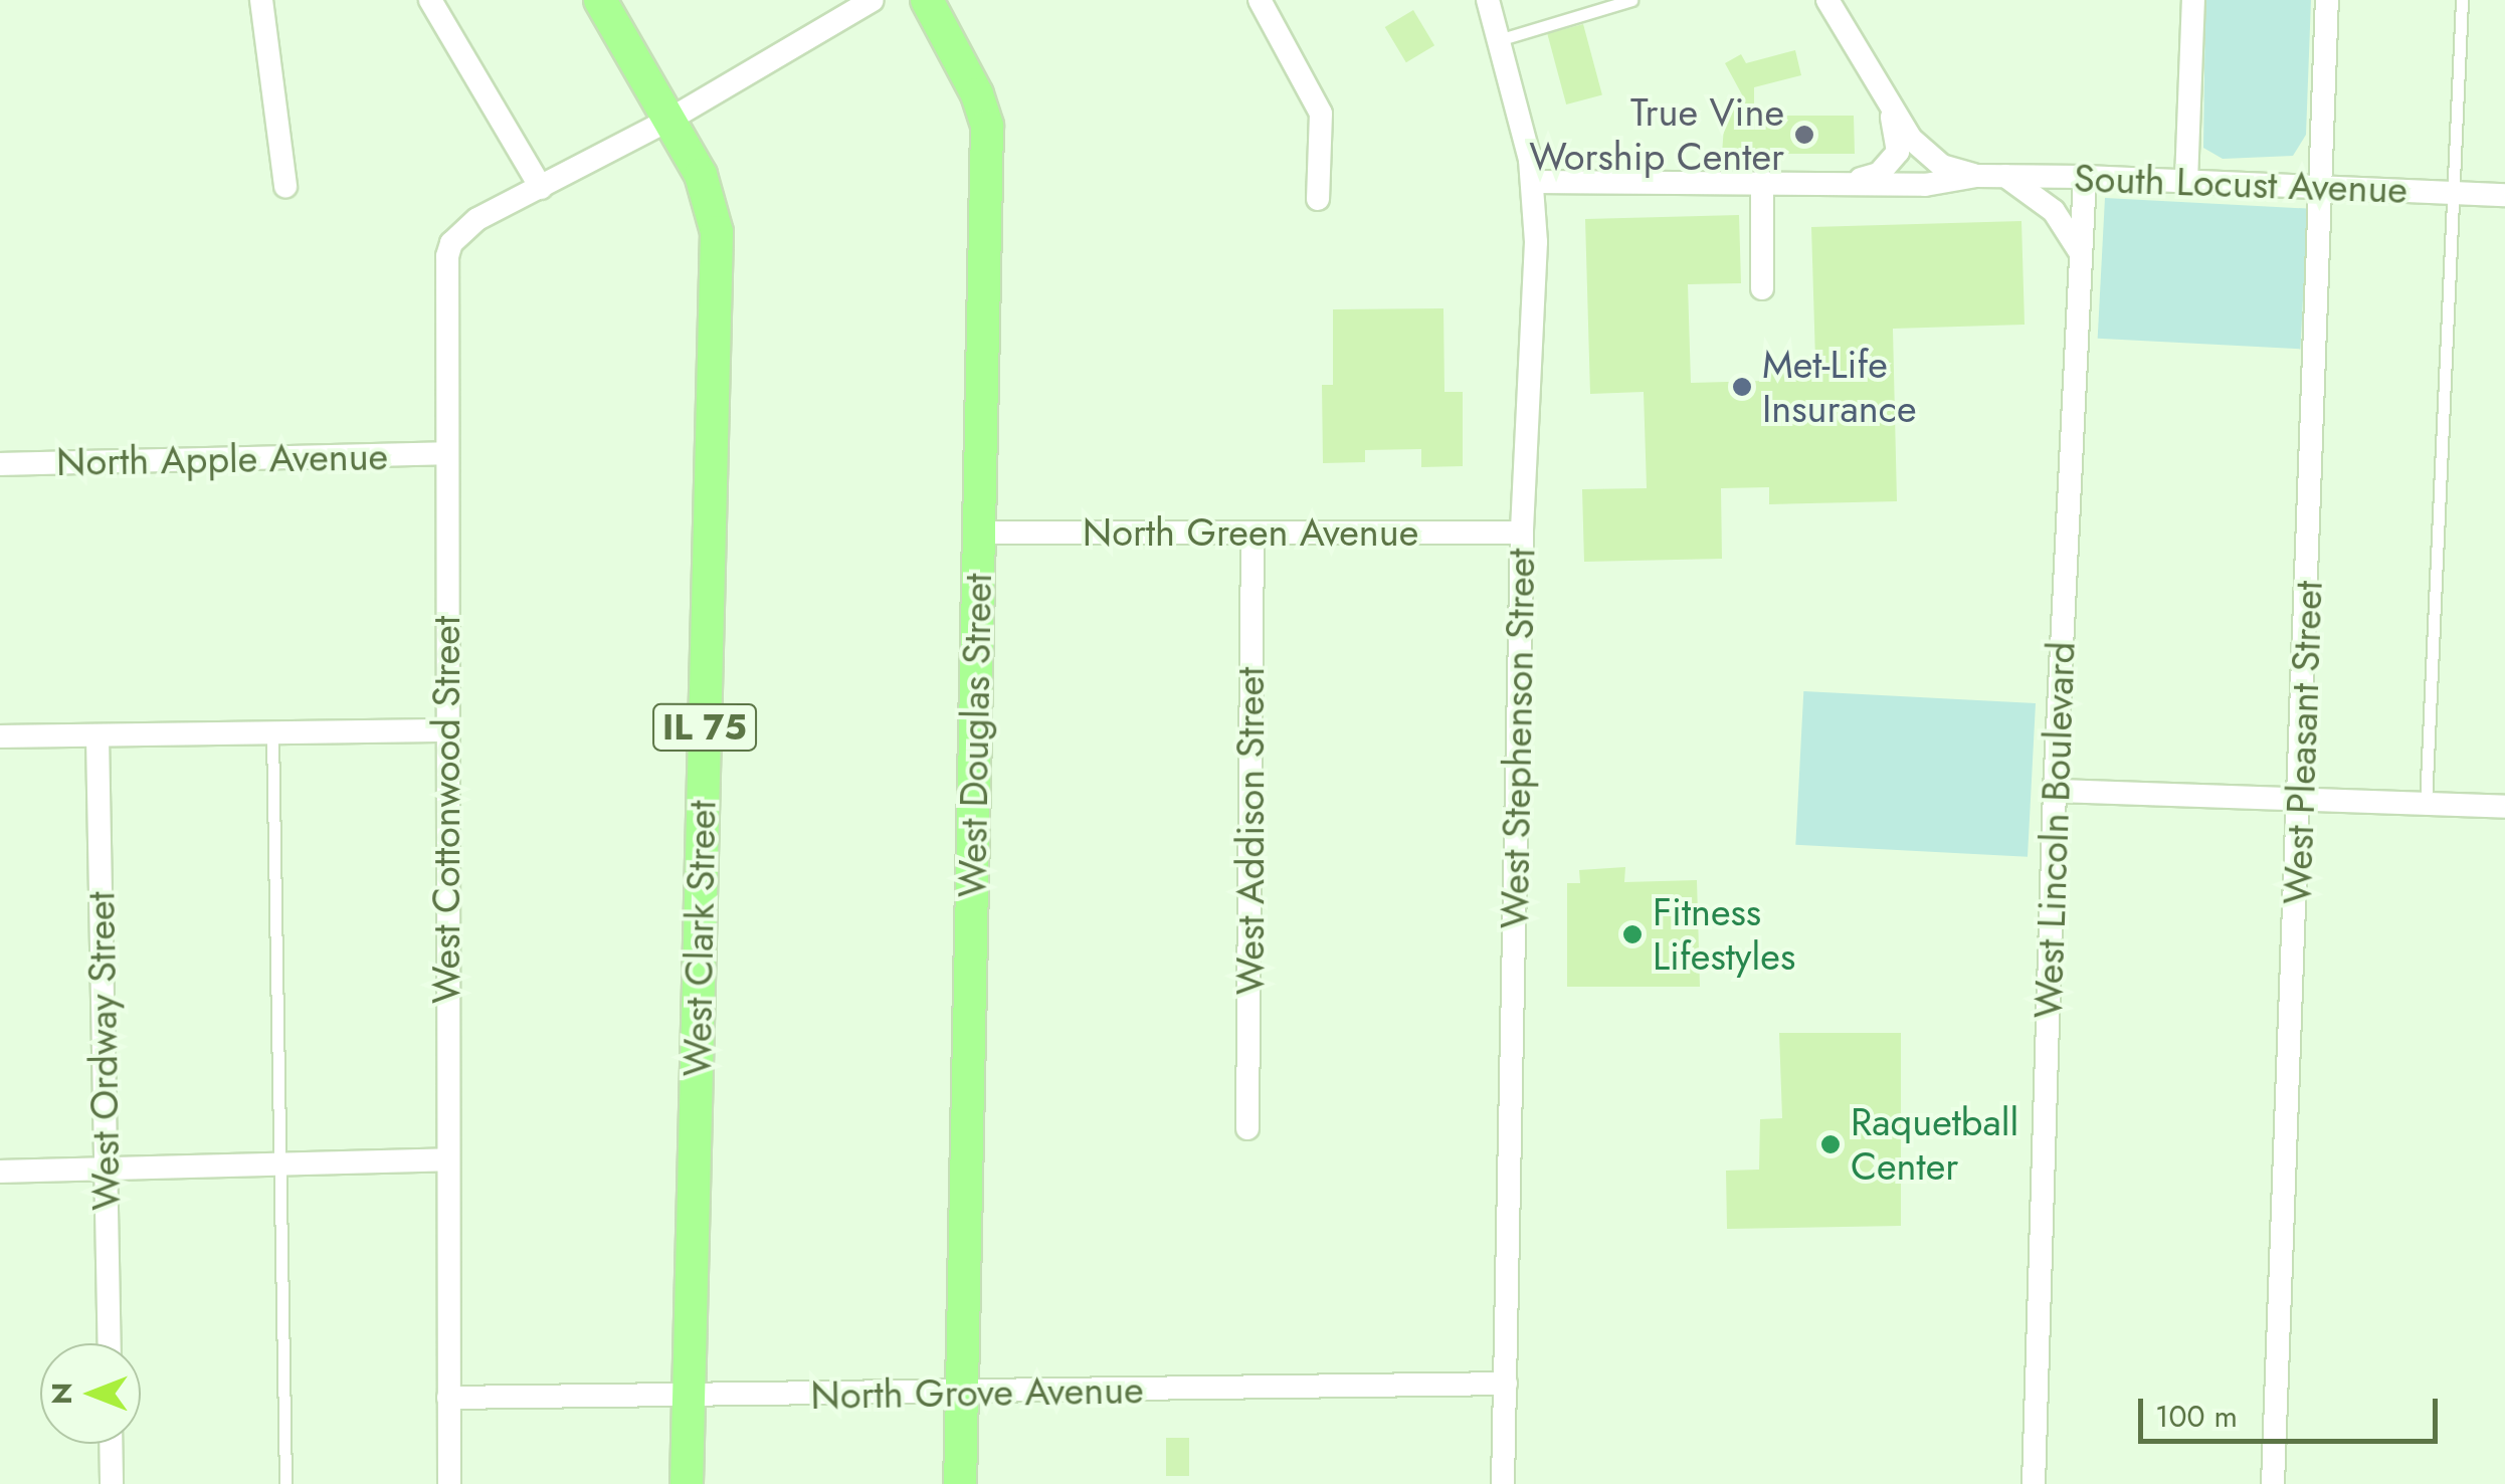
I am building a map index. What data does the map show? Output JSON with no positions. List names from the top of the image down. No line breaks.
{"streets":{"main road":["IL 75","West Douglas Street","West Clark Street"],"street":["South Locust Avenue","North Apple Avenue","North Green Avenue","West Stephenson Street","West Pleasant Street","West Cottonwood Street","West Lincoln Boulevard","West Addison Street","West Ordway Street","North Grove Avenue"]},"crossings":[["South Locust Avenue","West Stephenson Street"],["South Locust Avenue","West Pleasant Street"],["South Locust Avenue","West Lincoln Boulevard"],["North Apple Avenue","West Cottonwood Street"],["North Green Avenue","West Douglas Street"],["North Green Avenue","West Stephenson Street"],["North Green Avenue","West Addison Street"],["West Douglas Street","North Grove Avenue"],["West Stephenson Street","North Grove Avenue"],["West Cottonwood Street","North Grove Avenue"],["West Clark Street","North Grove Avenue"]],"places":["True Vine Worship Center","Met-Life Insurance","Fitness Lifestyles","Raquetball Center"],"scale_bar":"100 m","north":"left"}
